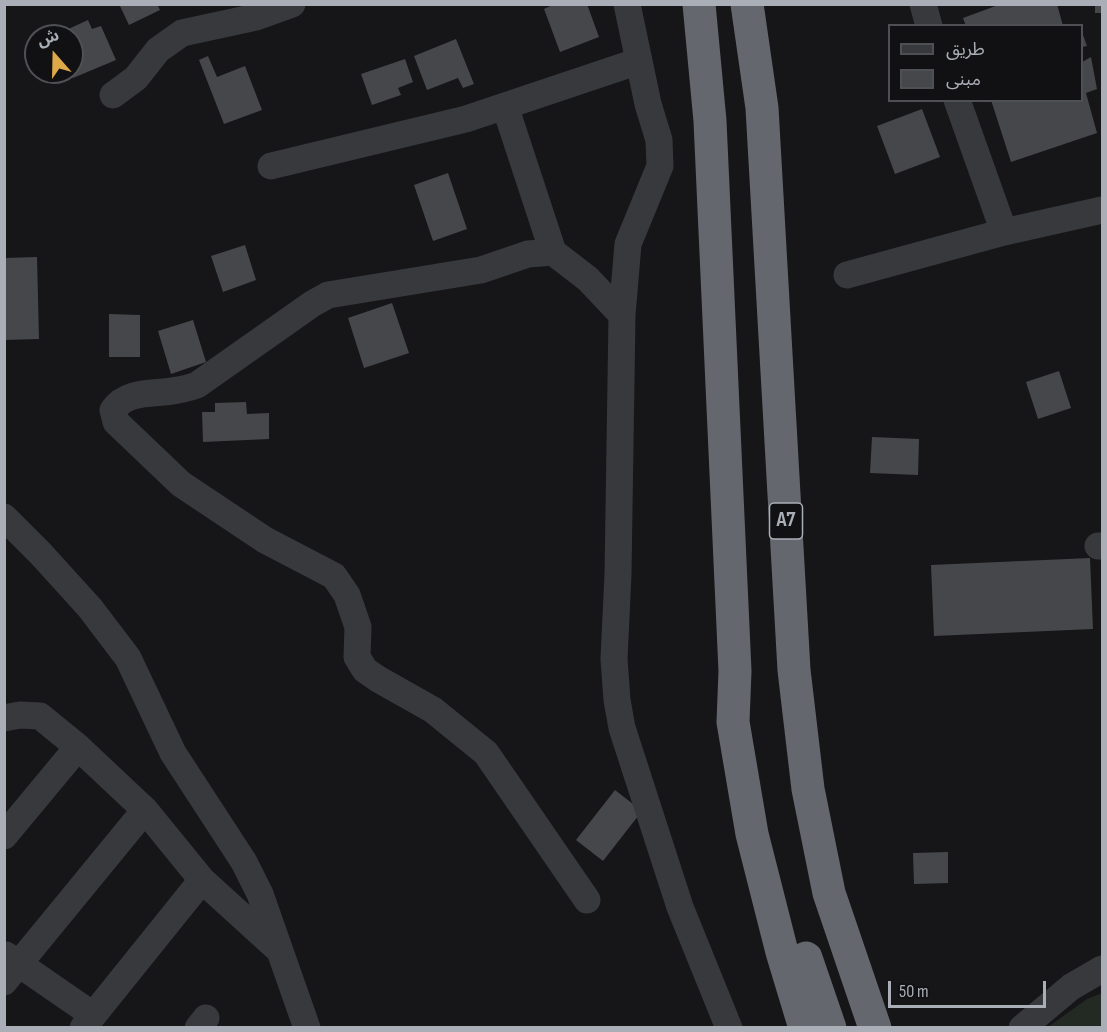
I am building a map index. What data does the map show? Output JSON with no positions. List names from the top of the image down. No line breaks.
{"streets":{"highway":["A7"]},"legend":["طريق","مبنى"],"scale_bar":"50 m","north":"top"}
